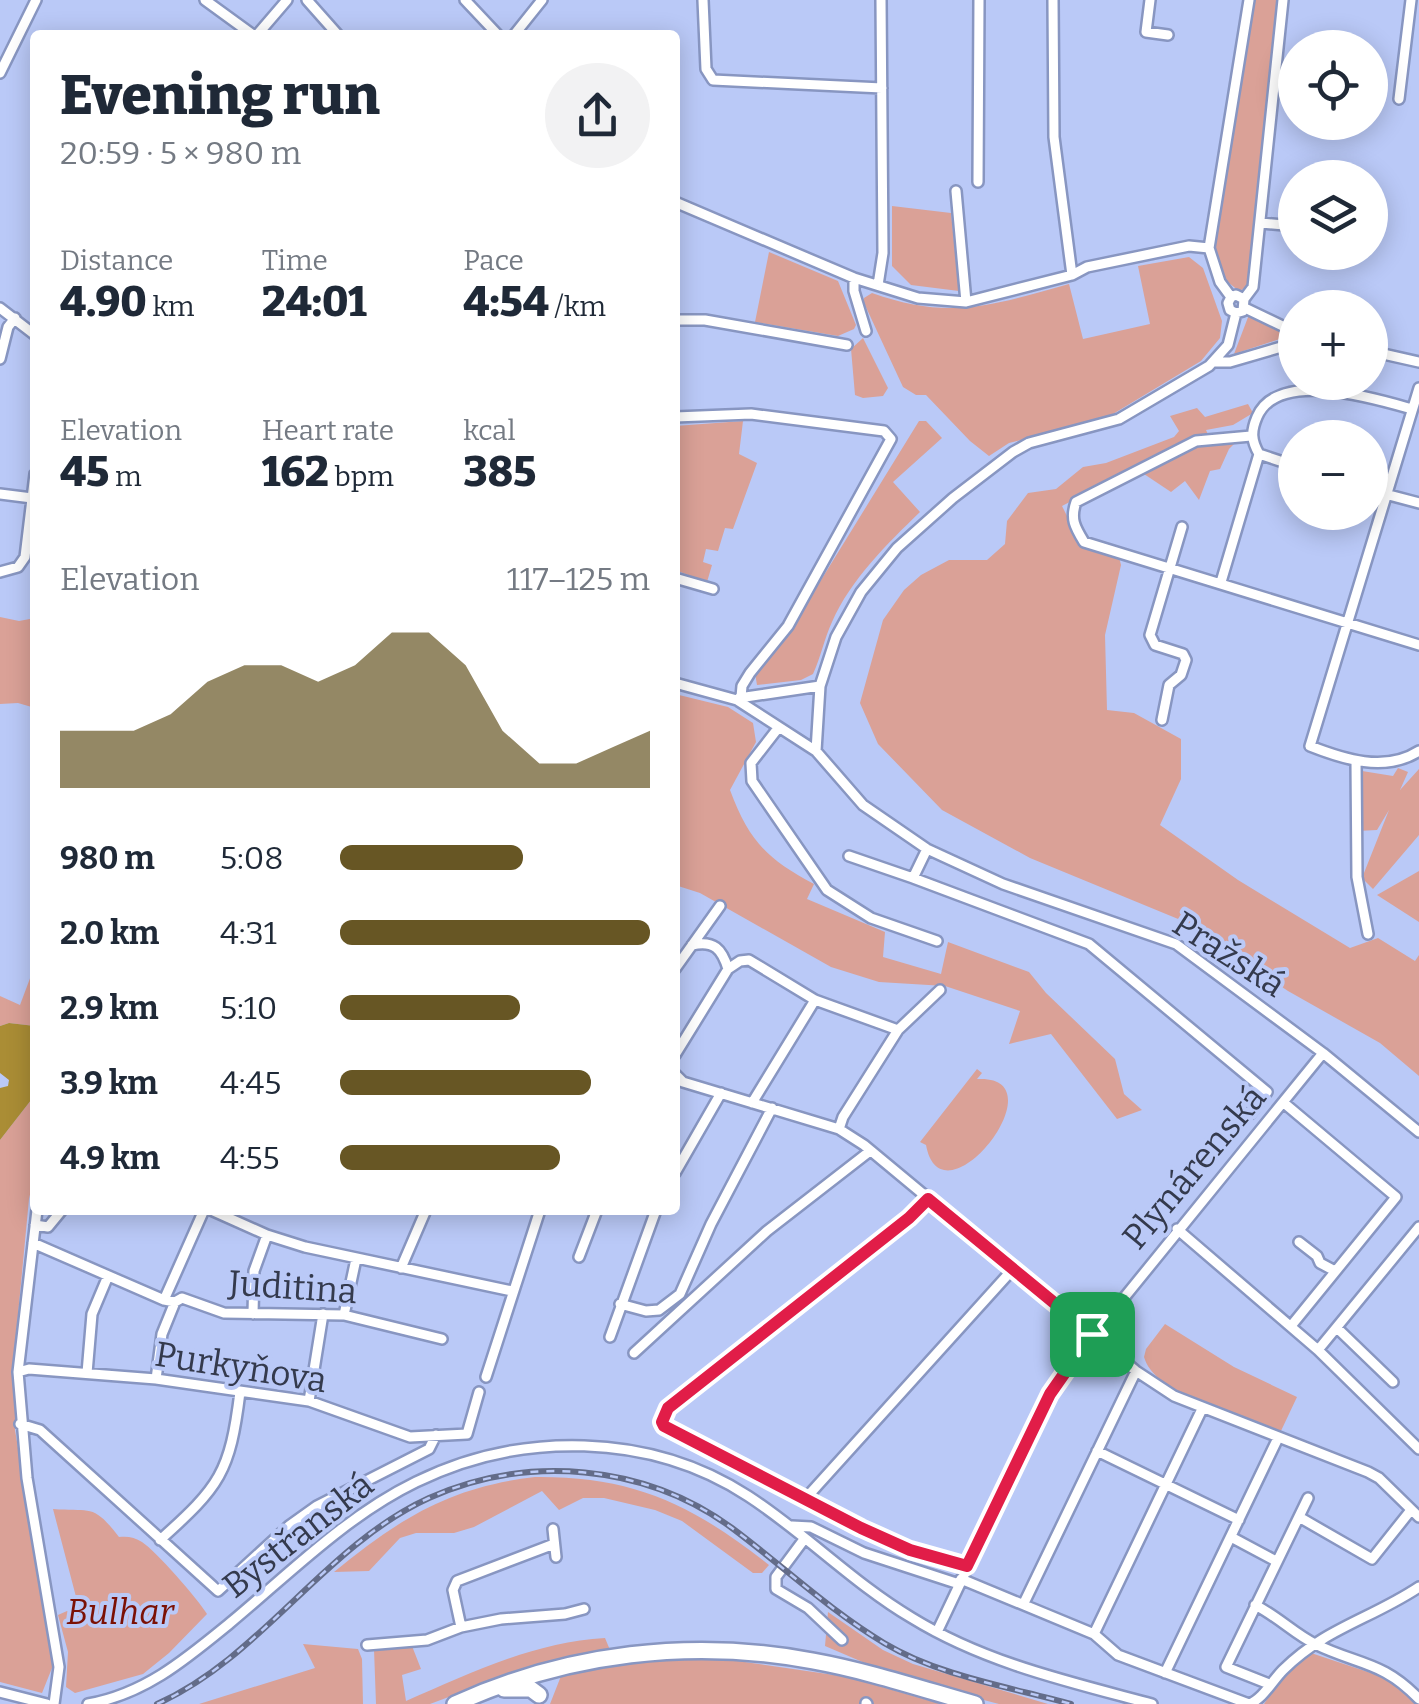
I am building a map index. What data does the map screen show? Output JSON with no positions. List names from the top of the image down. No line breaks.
{"streets":{"street":["Pražská","Plynárenská","Juditina","Purkyňova","Bystřanská"]},"crossings":[["Pražská","Plynárenská"],["Plynárenská","Bystřanská"]],"parks":["Bulhar"],"page":{"map_buttons":["+","−"],"heading":["Evening run","20:59 · 5 × 980 m"],"stats":[["Distance","4.90 km"],["Time","24:01"],["Pace","4:54 /km"],["Elevation","45 m"],["Heart rate","162 bpm"],["kcal","385"]],"chart":["Elevation","117–125 m"],"list":[{"name":"980 m","note":"5:08"},{"name":"2.0 km","note":"4:31"},{"name":"2.9 km","note":"5:10"},{"name":"3.9 km","note":"4:45"},{"name":"4.9 km","note":"4:55"}]}}
